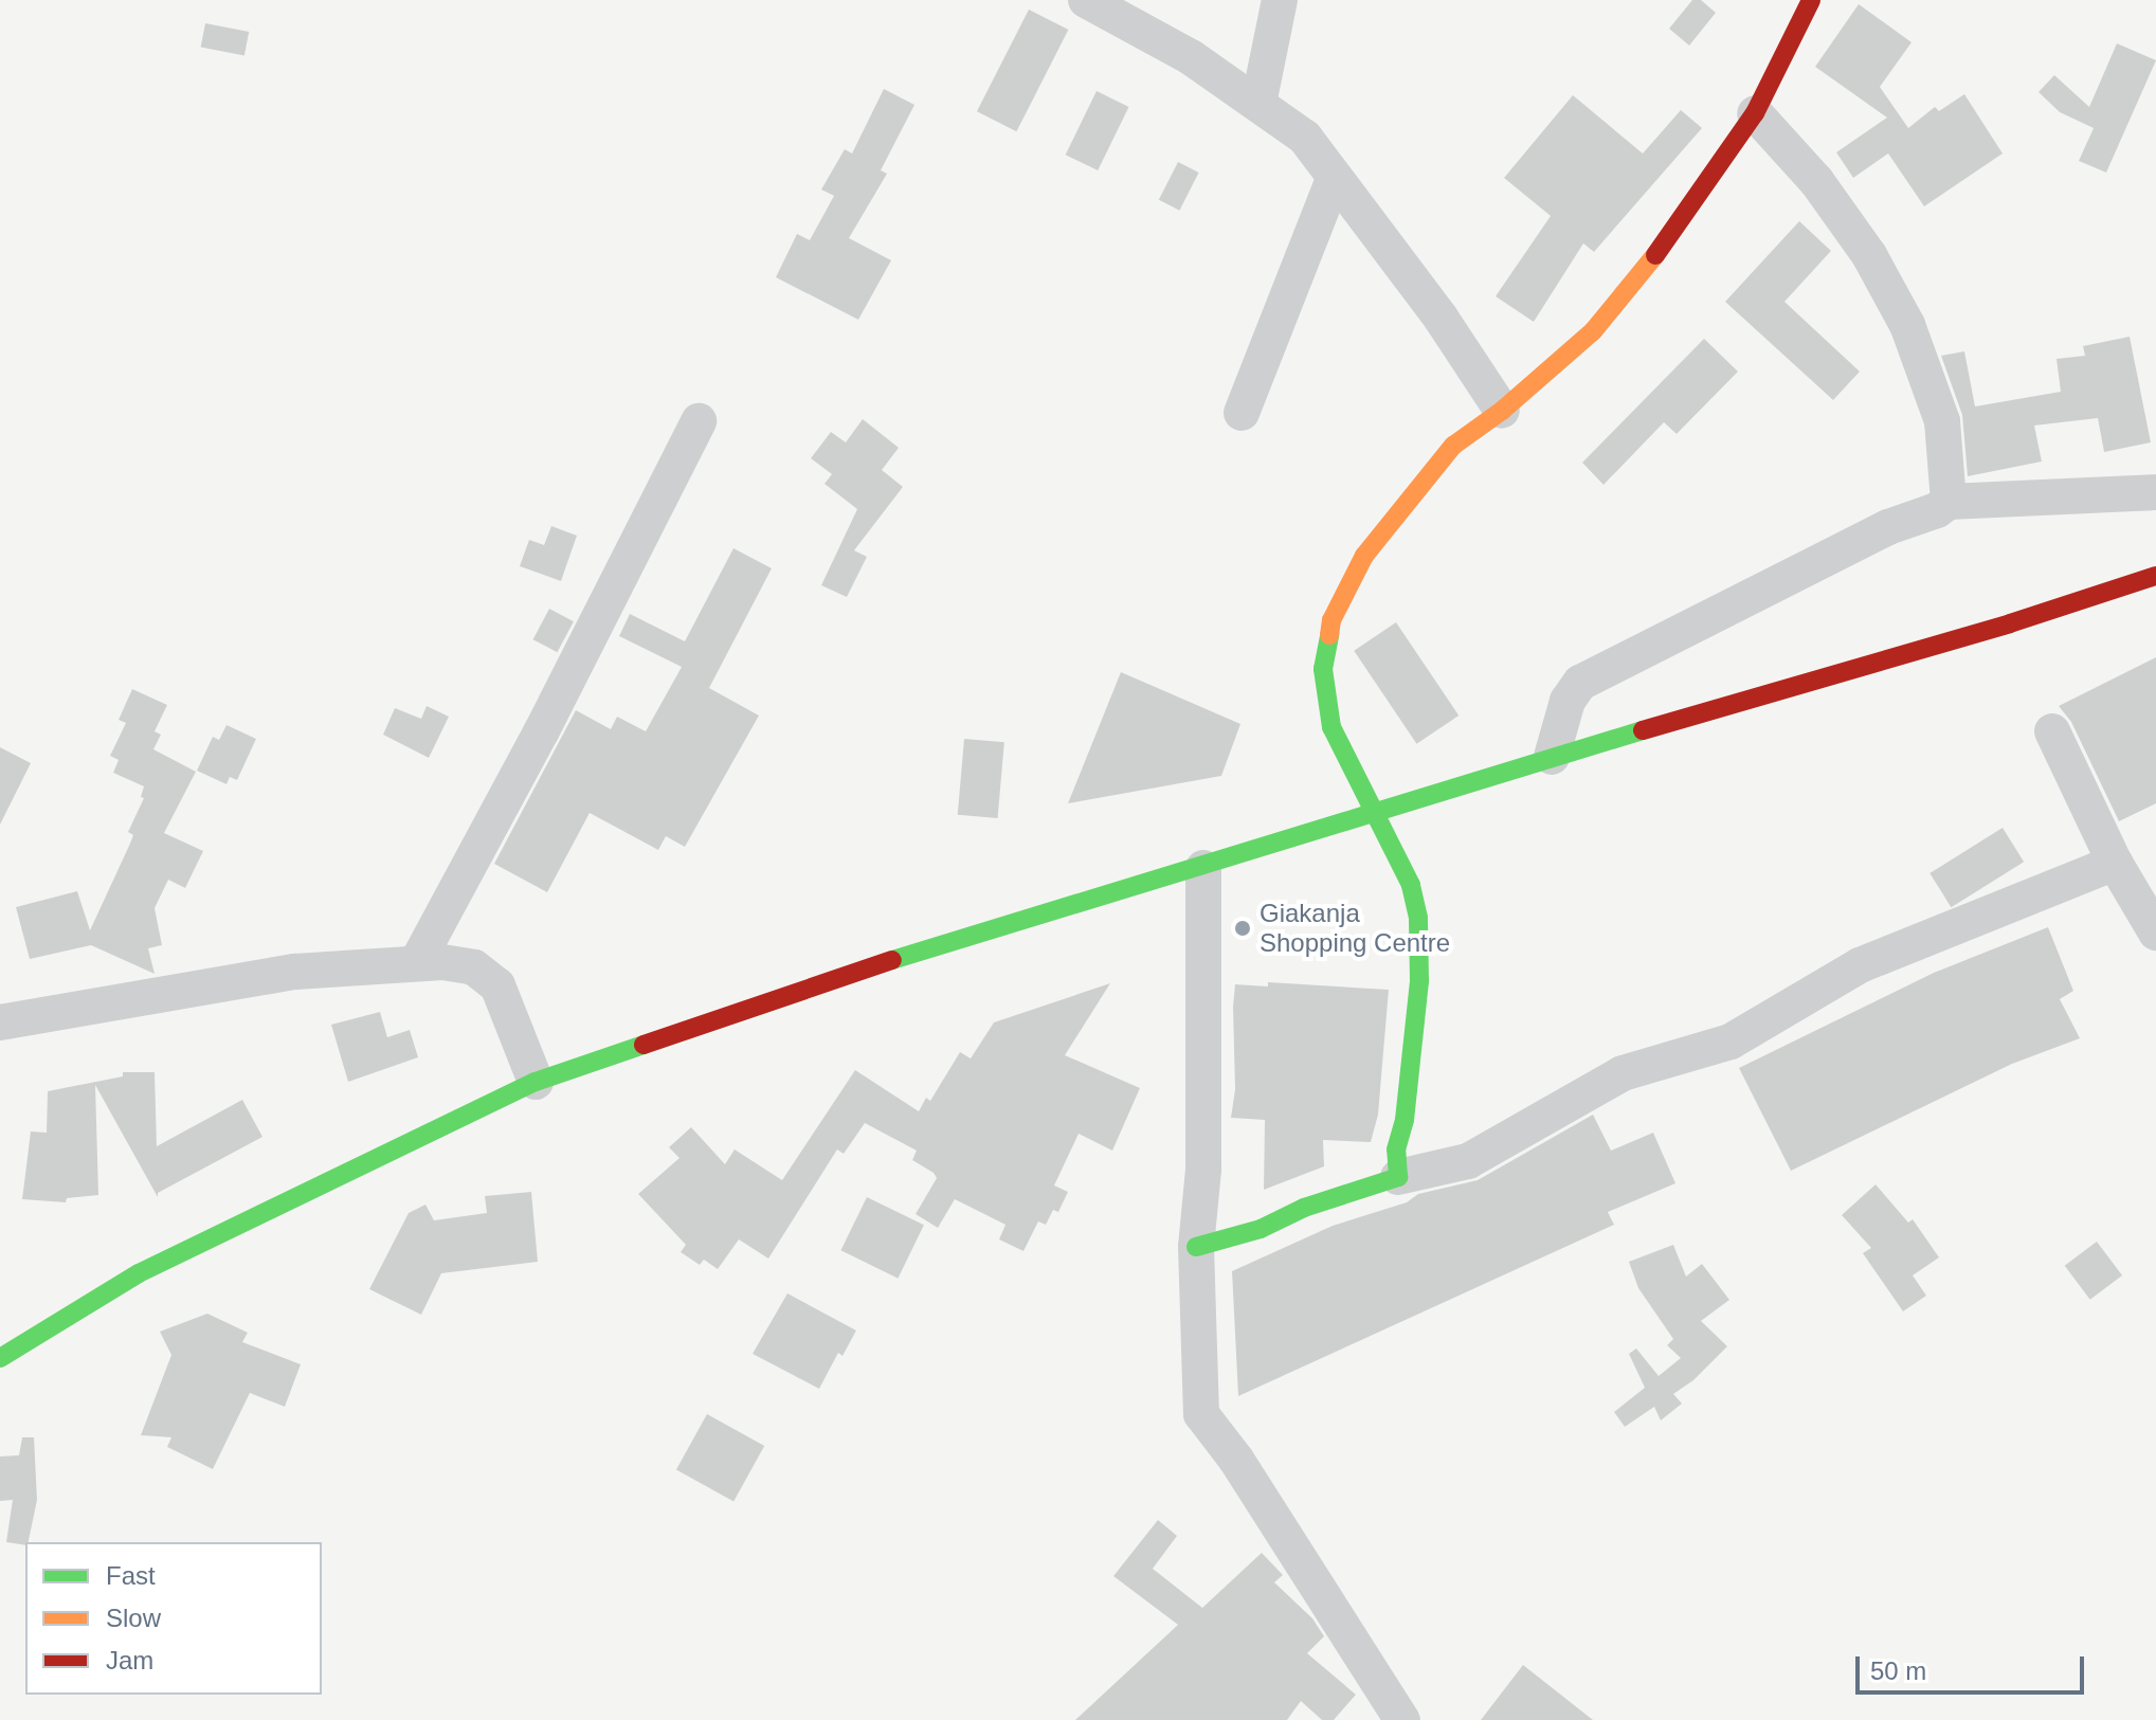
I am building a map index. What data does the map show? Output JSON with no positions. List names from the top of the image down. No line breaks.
{"places":["Giakanja Shopping Centre"],"legend":["Fast","Slow","Jam"],"scale_bar":"50 m"}
